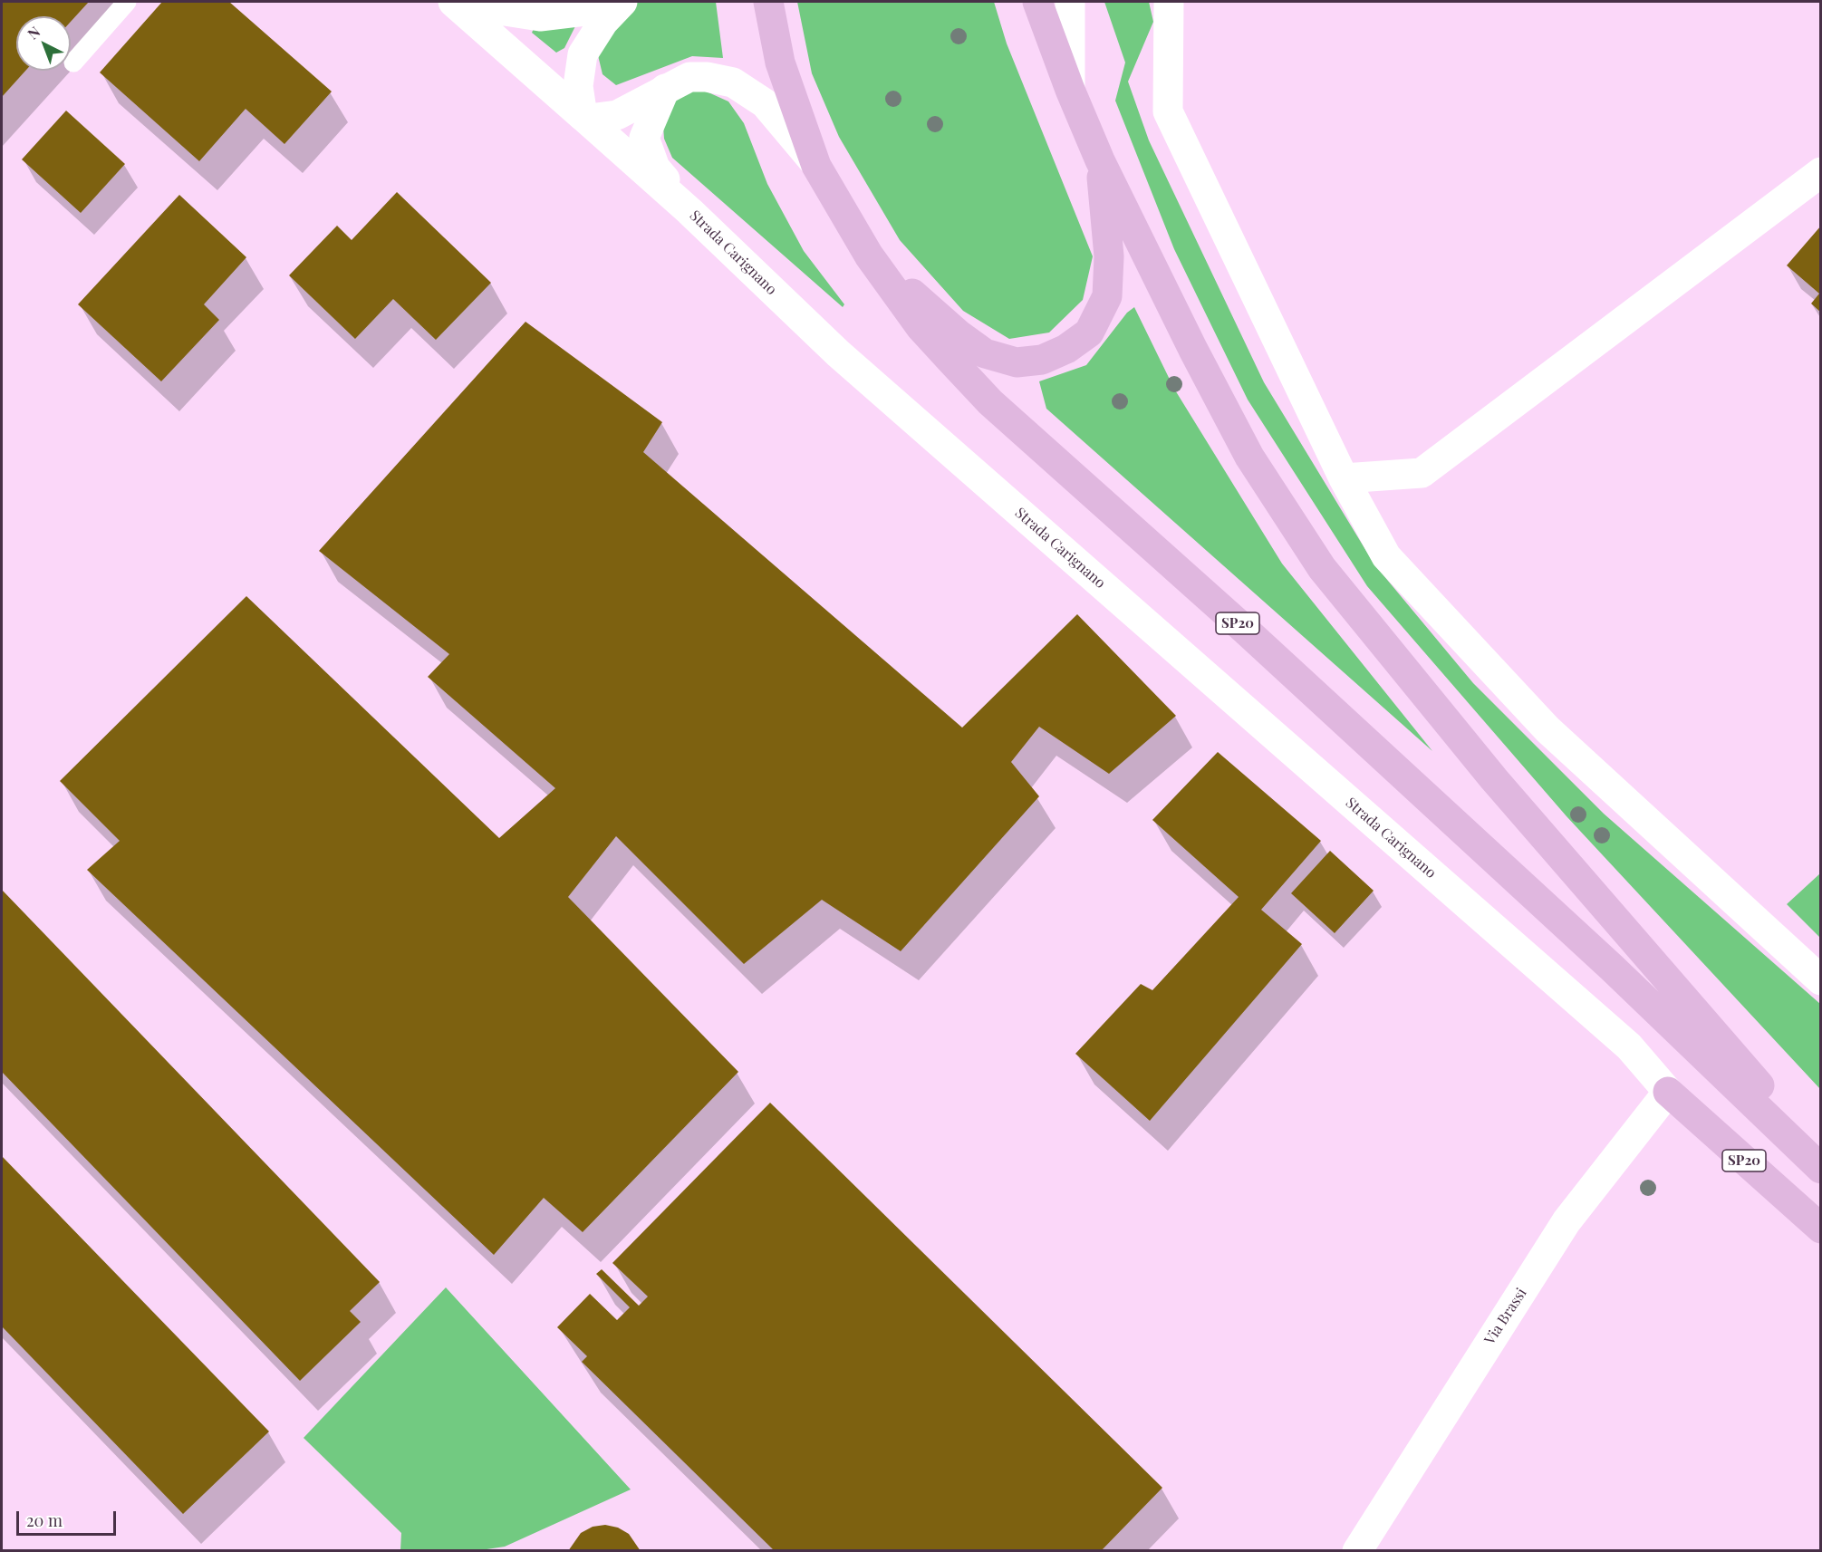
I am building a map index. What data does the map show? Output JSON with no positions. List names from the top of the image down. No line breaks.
{"streets":{"main road":["SP20"],"street":["Strada Carignano","Via Brassi"]},"crossings":[["Strada Carignano","SP20"],["Strada Carignano","Via Brassi"],["SP20","Via Brassi"]],"scale_bar":"20 m","north":"top left"}
